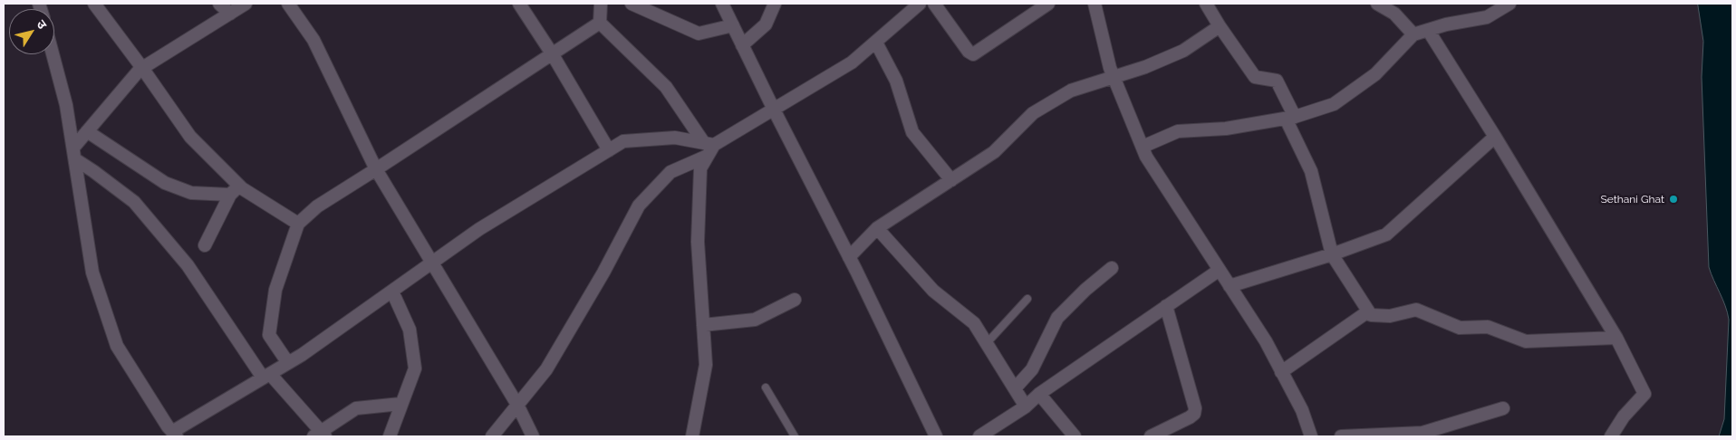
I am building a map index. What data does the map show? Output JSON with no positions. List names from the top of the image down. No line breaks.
{"places":["Sethani Ghat"],"north":"top right"}
